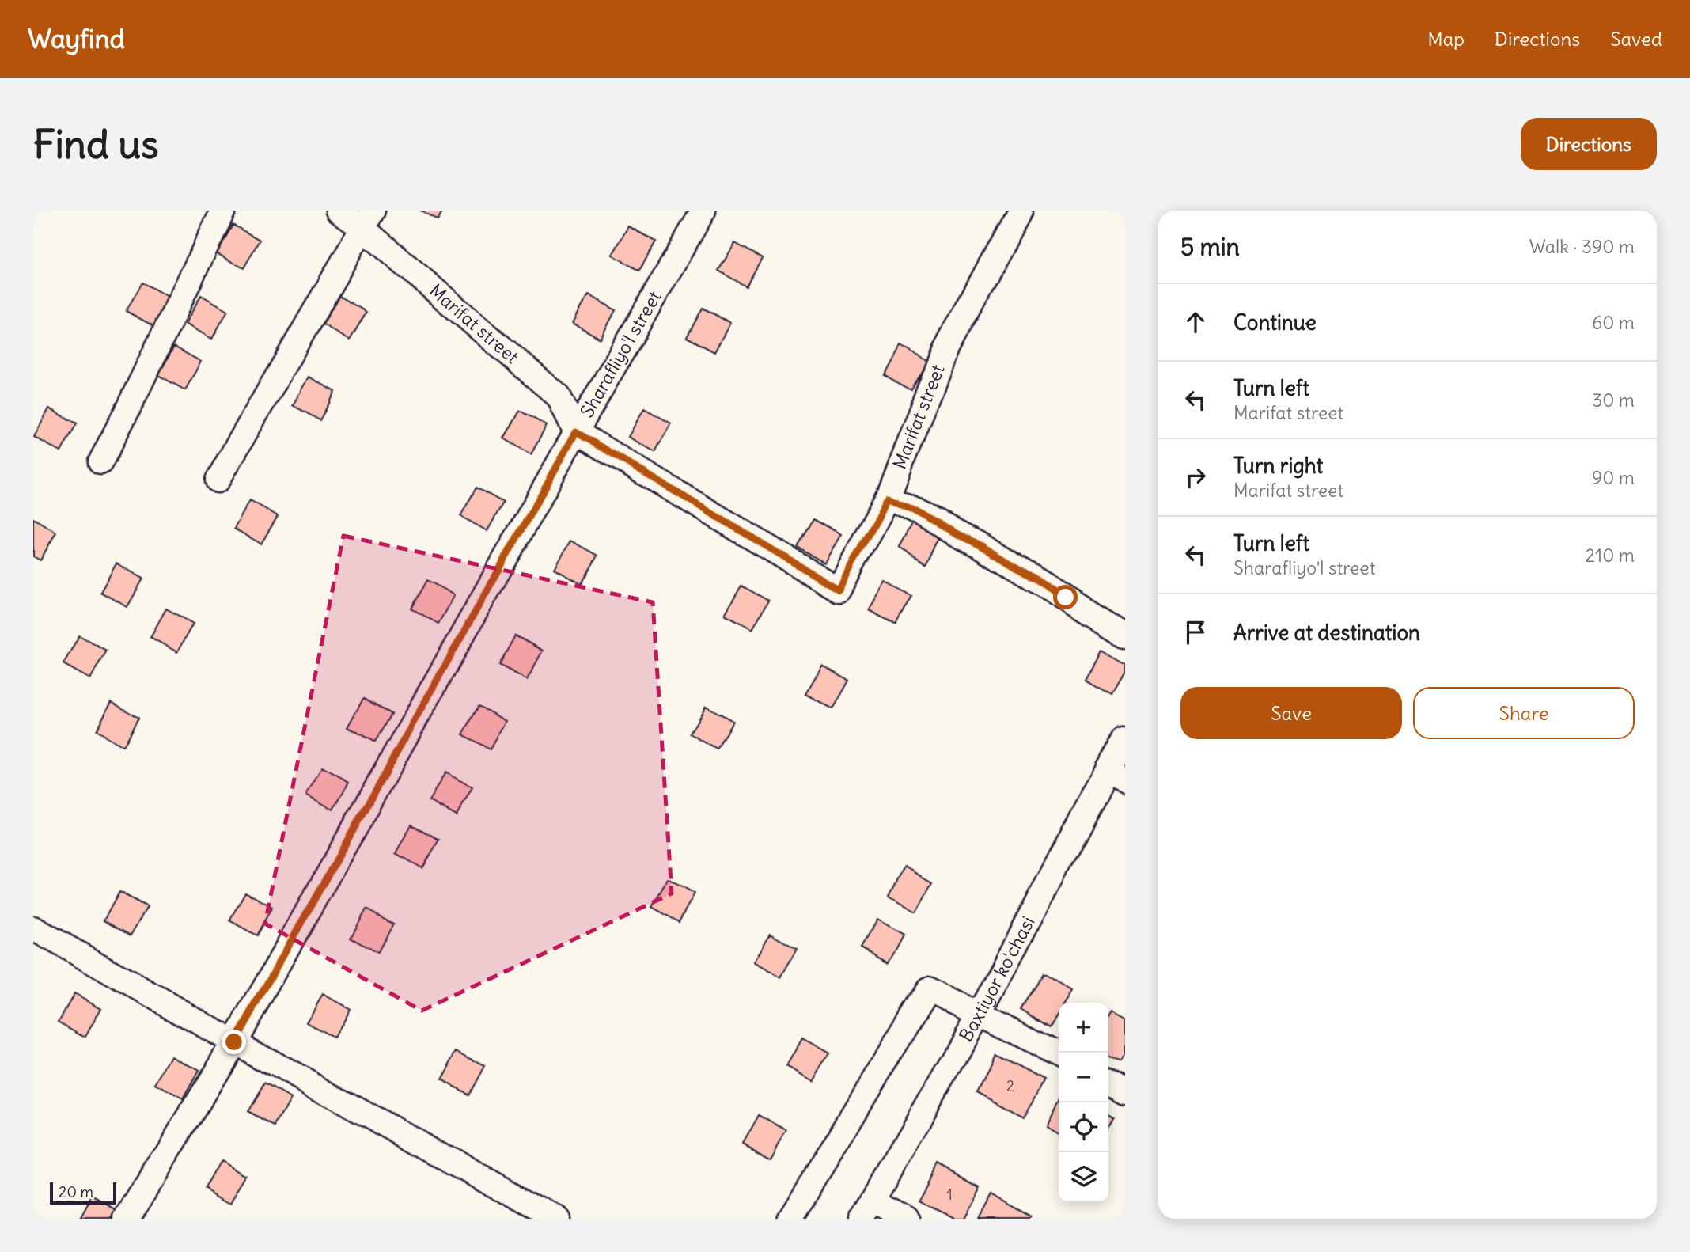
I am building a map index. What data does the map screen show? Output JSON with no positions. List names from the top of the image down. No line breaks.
{"streets":{"street":["Marifat street","Sharafliyo'l street","Baxtiyor ko'chasi"]},"crossings":[["Marifat street","Sharafliyo'l street"]],"house_numbers":["2","1"],"scale_bar":"20 m","page":{"header":"Wayfind","nav":["Map","Directions","Saved"],"buttons":["Directions",["Save","Share"]],"title":"Find us","heading":["5 min","Walk · 390 m"],"list":[["Continue","60 m"],["Turn left","Marifat street","30 m"],["Turn right","Marifat street","90 m"],["Turn left","Sharafliyo'l street","210 m"],"Arrive at destination"],"map_buttons":["+","−"],"scale":"20 m"}}
